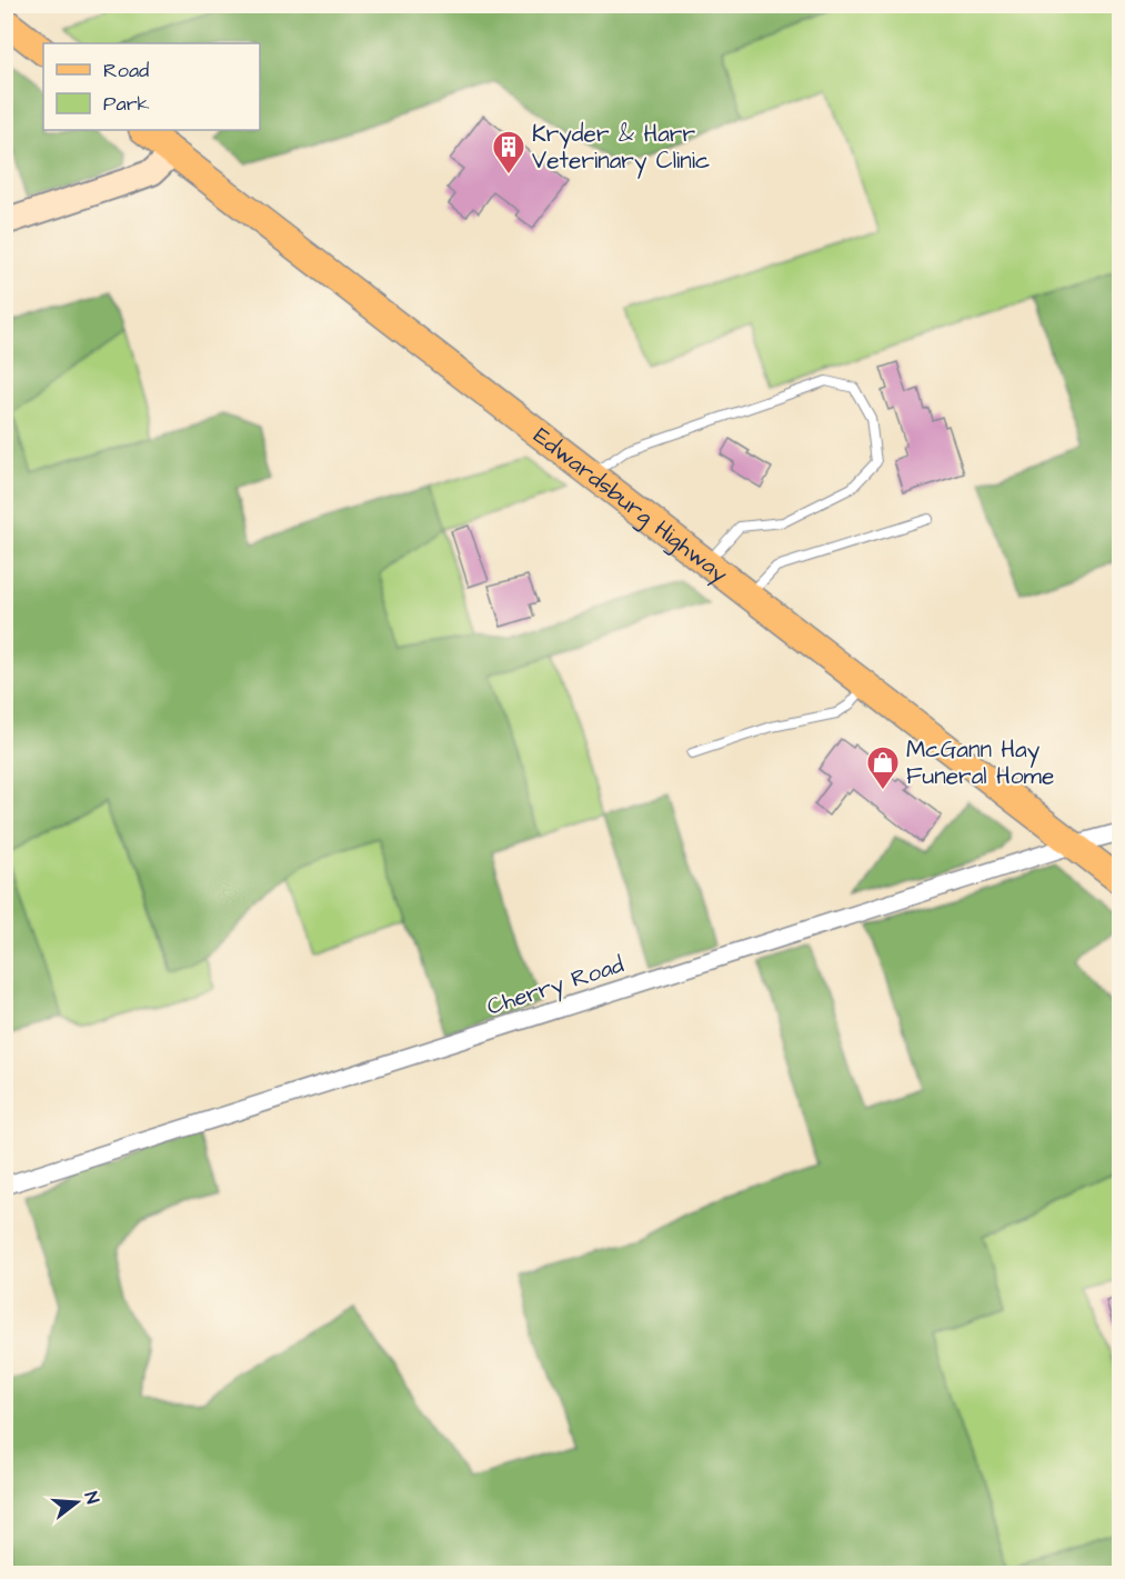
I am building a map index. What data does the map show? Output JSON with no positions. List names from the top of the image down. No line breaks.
{"streets":{"main road":["Edwardsburg Highway"],"street":["Cherry Road"]},"crossings":[["Edwardsburg Highway","Cherry Road"]],"places":{"building":["Kryder & Harr Veterinary Clinic"],"shop":["McGann Hay Funeral Home"]},"legend":["Road","Park"],"north":"right"}
